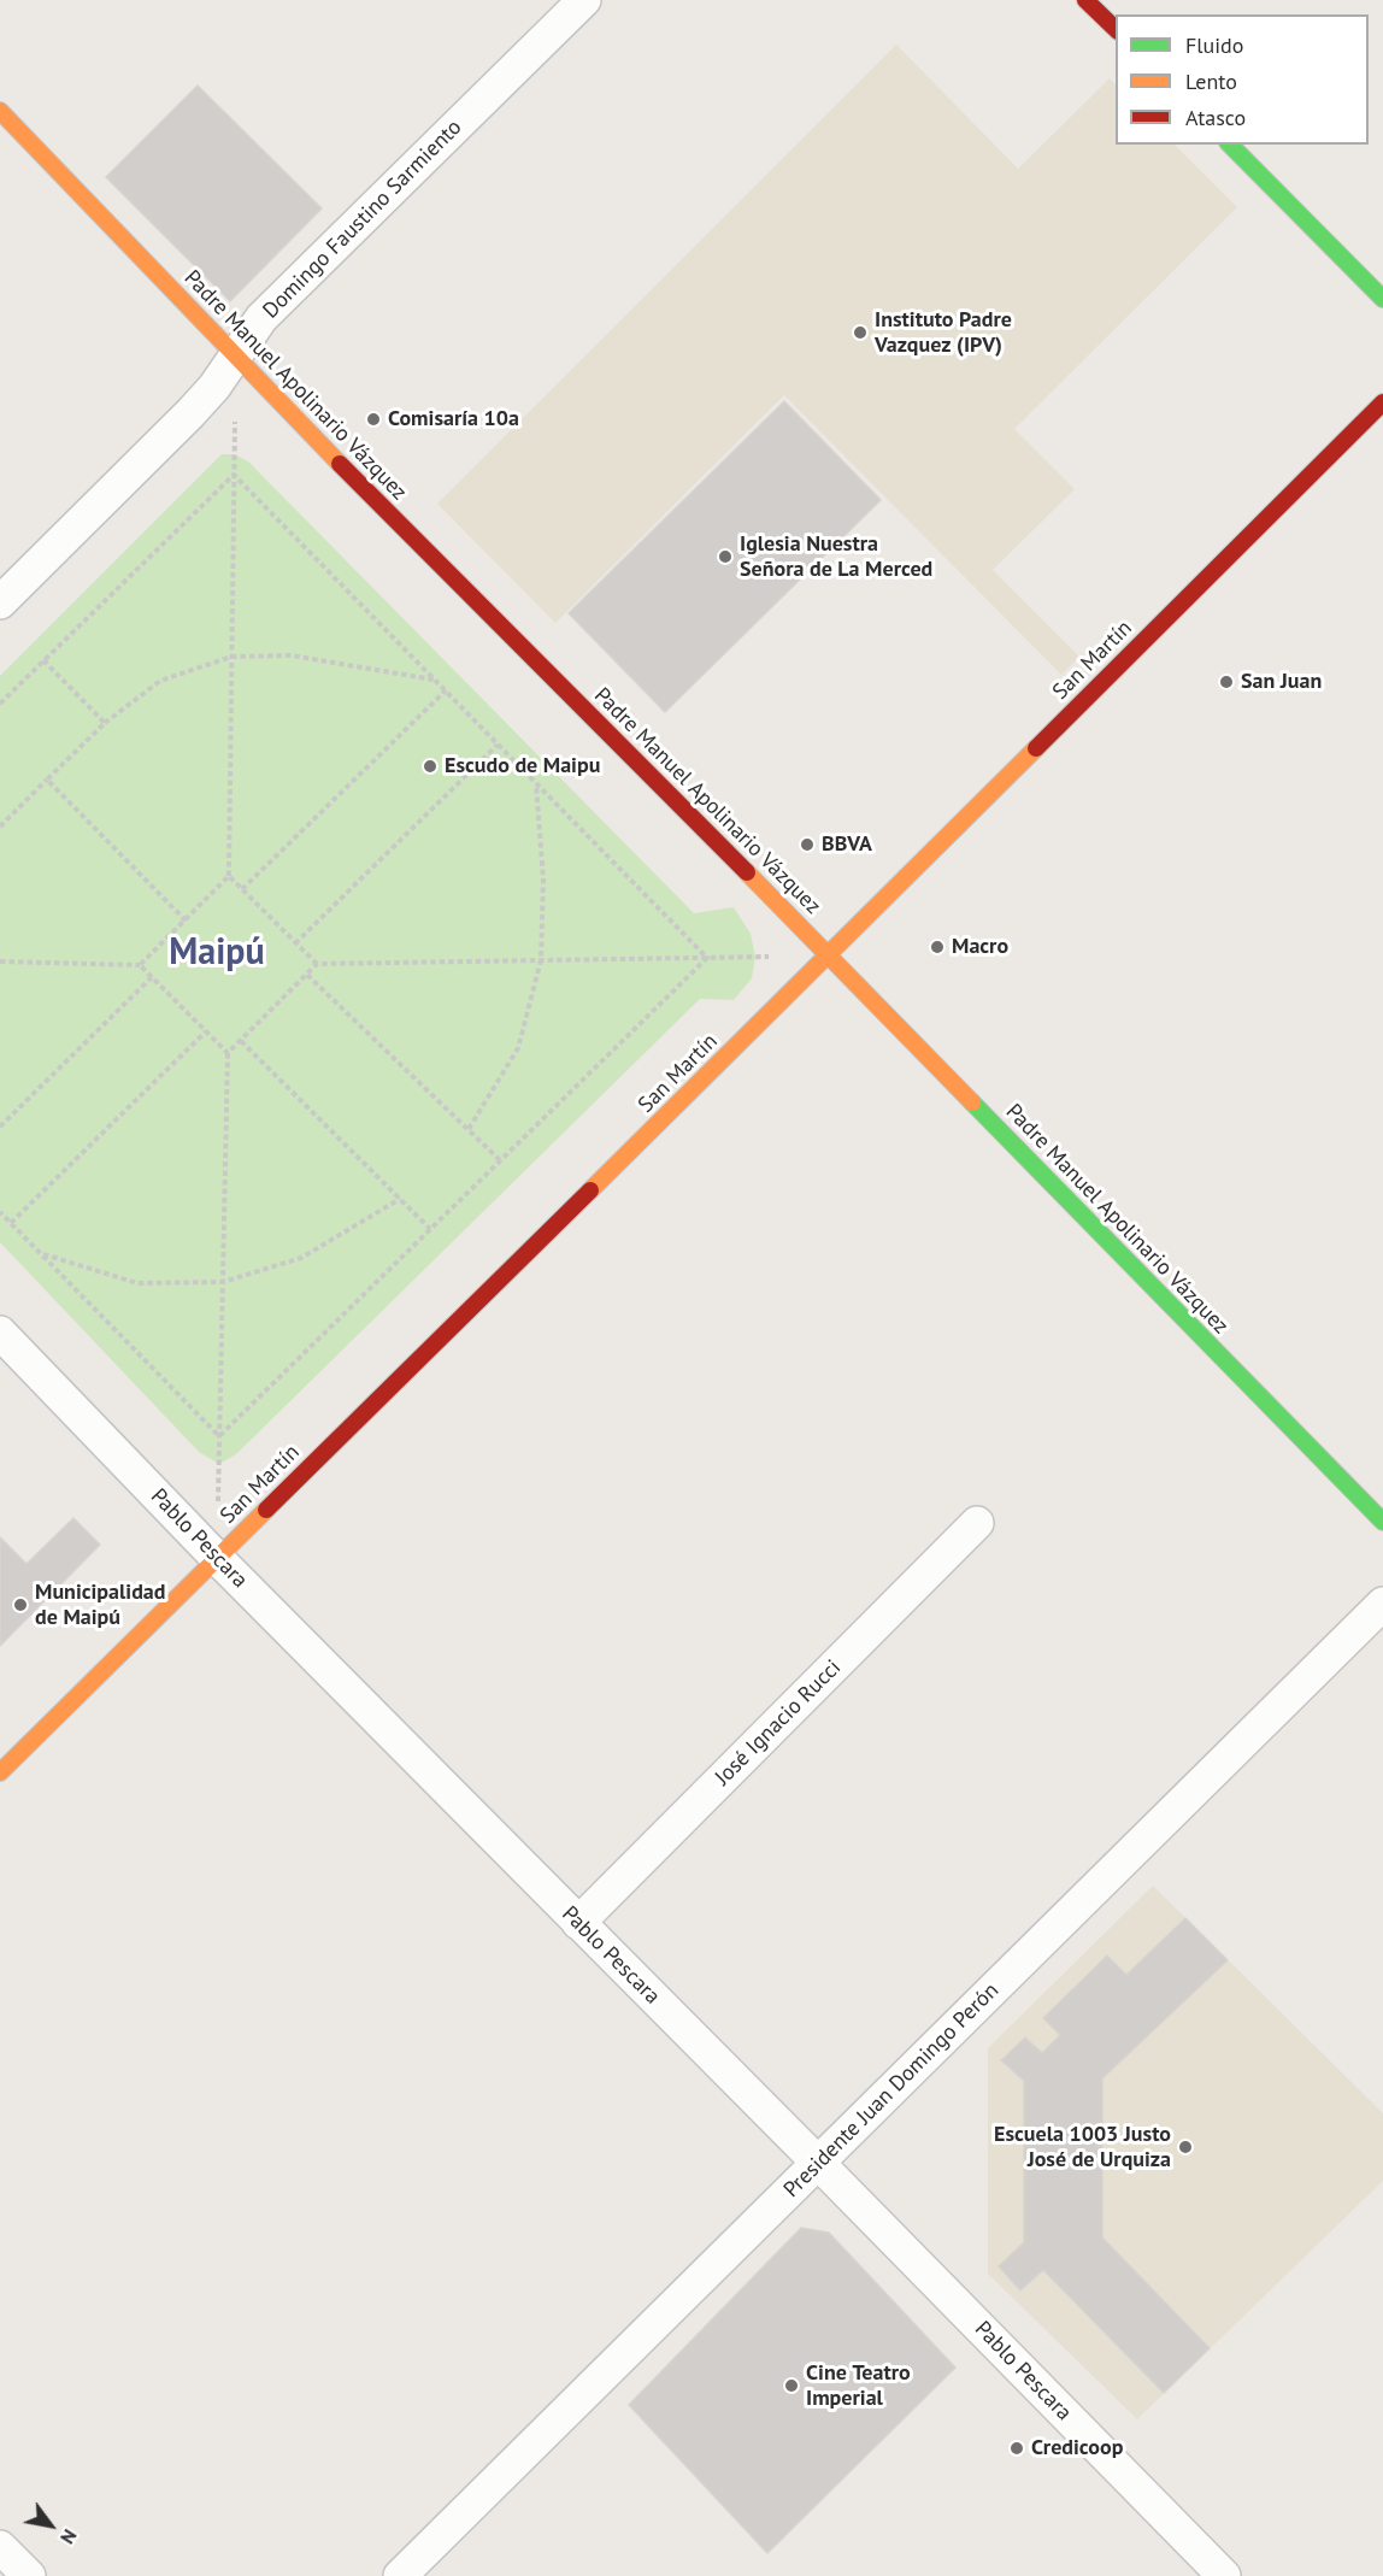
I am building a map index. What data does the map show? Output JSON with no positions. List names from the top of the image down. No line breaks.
{"streets":{"main road":["Padre Manuel Apolinario Vázquez","San Martín"],"street":["Domingo Faustino Sarmiento","Pablo Pescara","José Ignacio Rucci","Presidente Juan Domingo Perón"]},"crossings":[["Domingo Faustino Sarmiento","Padre Manuel Apolinario Vázquez"],["Padre Manuel Apolinario Vázquez","San Martín"],["San Martín","Pablo Pescara"],["Pablo Pescara","José Ignacio Rucci"],["Pablo Pescara","Presidente Juan Domingo Perón"]],"districts":["Maipú"],"places":["Instituto Padre Vazquez (IPV)","Comisaría 10a","Iglesia Nuestra Señora de La Merced","San Juan","Escudo de Maipu","BBVA","Macro","Municipalidad de Maipú","Escuela 1003 Justo José de Urquiza","Cine Teatro Imperial","Credicoop"],"legend":["Fluido","Lento","Atasco"],"north":"bottom right"}
